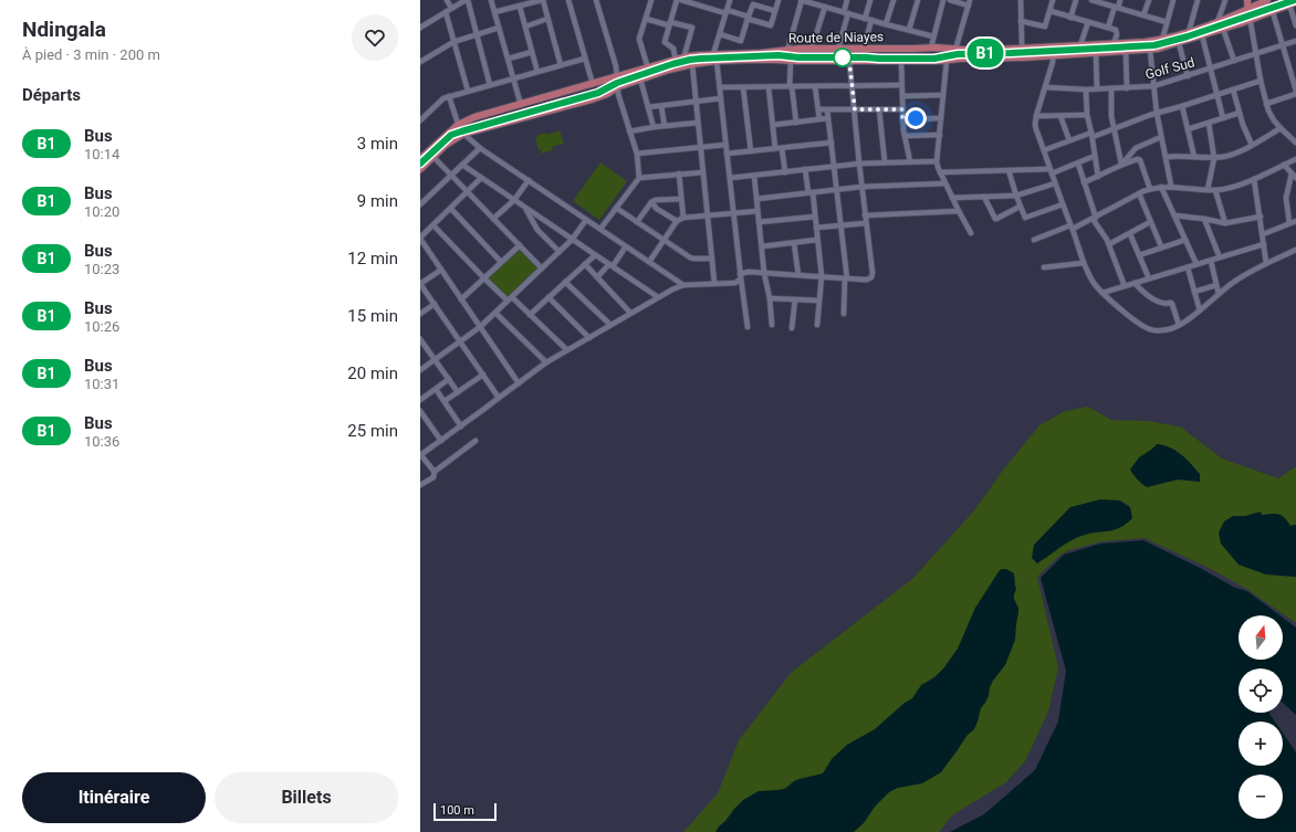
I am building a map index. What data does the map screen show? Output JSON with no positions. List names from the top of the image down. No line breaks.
{"streets":{"main road":["Route de Niayes"],"street":["Golf Sud"]},"lines":["bus line B1"],"scale_bar":"100 m","north":"top","page":{"heading":[["Ndingala","À pied · 3 min · 200 m"],"Départs"],"on_map":"B1","list":[{"mark":"B1","name":"Bus","note":"10:14","value":"3 min"},{"mark":"B1","name":"Bus","note":"10:20","value":"9 min"},{"mark":"B1","name":"Bus","note":"10:23","value":"12 min"},{"mark":"B1","name":"Bus","note":"10:26","value":"15 min"},{"mark":"B1","name":"Bus","note":"10:31","value":"20 min"},{"mark":"B1","name":"Bus","note":"10:36","value":"25 min"}],"map_buttons":["+","−"],"buttons":["Itinéraire","Billets"],"scale":"100 m"}}
